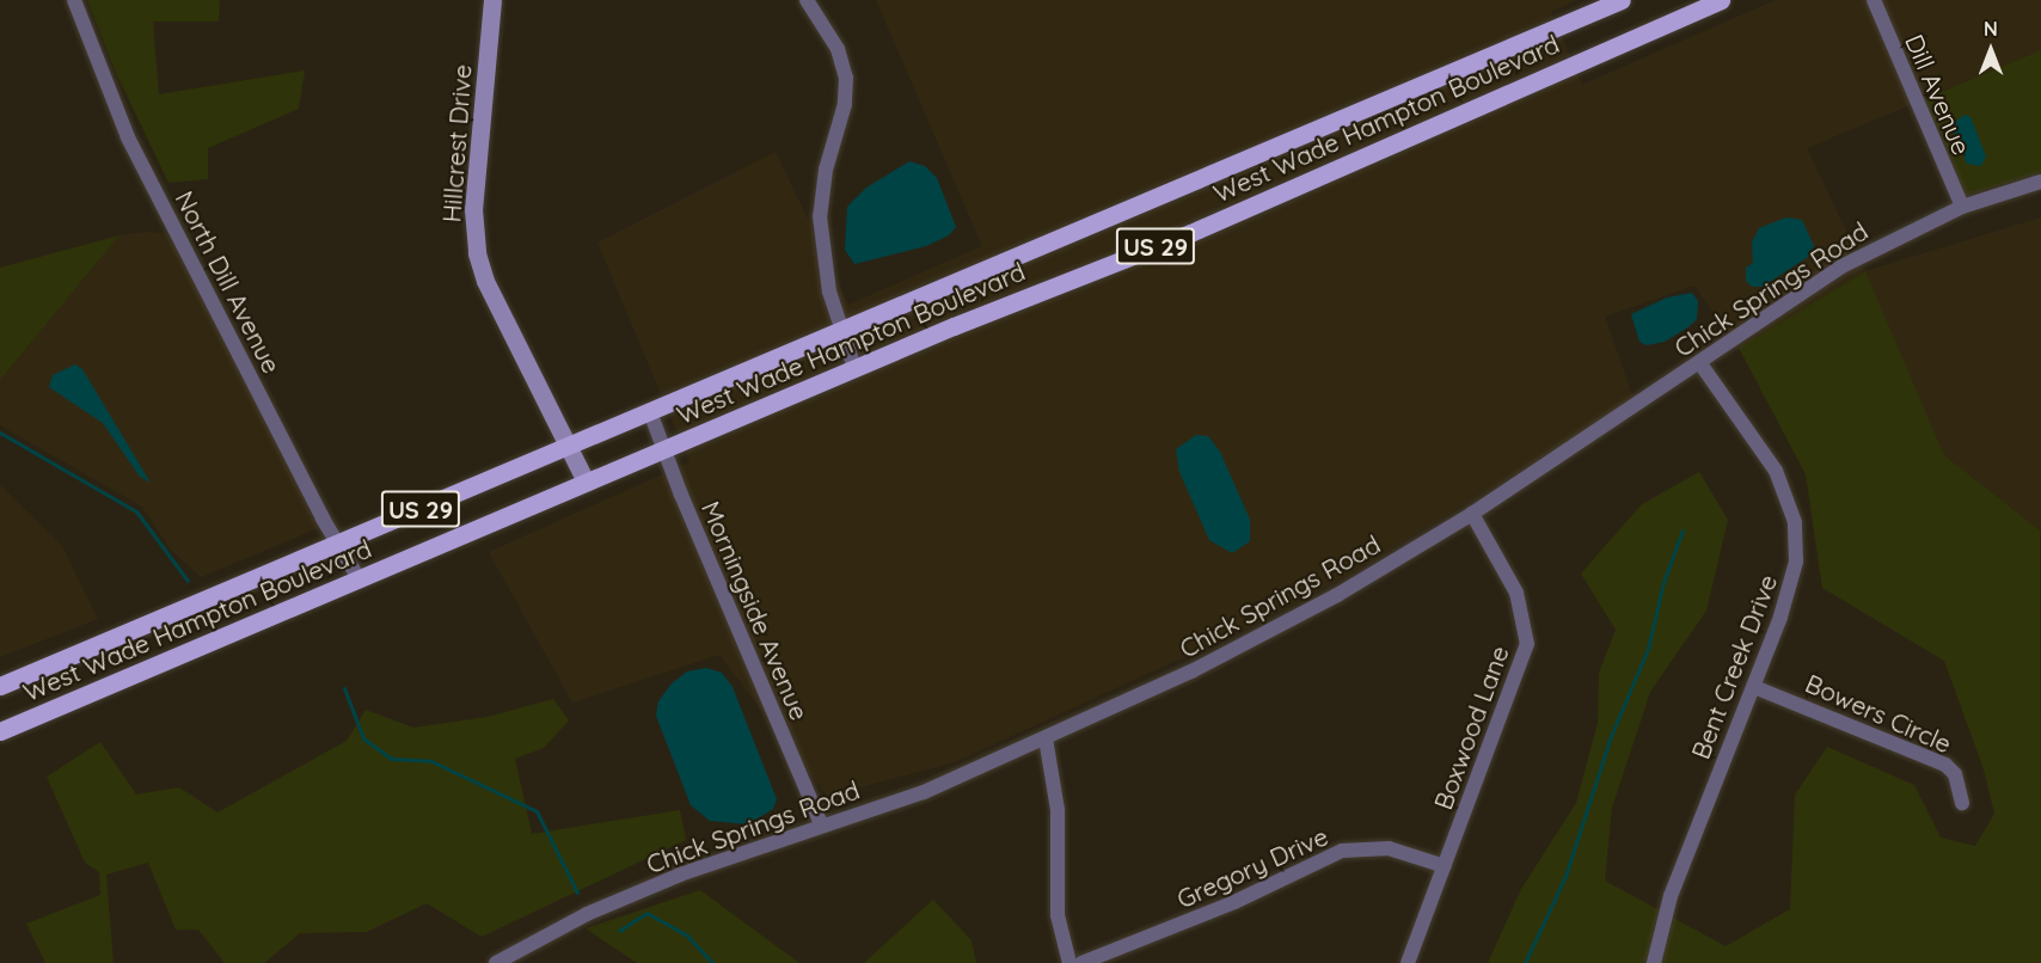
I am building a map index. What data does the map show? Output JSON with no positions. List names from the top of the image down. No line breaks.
{"streets":{"main road":["West Wade Hampton Boulevard","US 29"],"street":["Dill Avenue","Hillcrest Drive","North Dill Avenue","Chick Springs Road","Morningside Avenue","Bent Creek Drive","Bowers Circle","Boxwood Lane","Gregory Drive"]},"crossings":[["Dill Avenue","Chick Springs Road"],["West Wade Hampton Boulevard","Hillcrest Drive"],["West Wade Hampton Boulevard","North Dill Avenue"],["West Wade Hampton Boulevard","Morningside Avenue"],["Chick Springs Road","Morningside Avenue"],["Chick Springs Road","Bent Creek Drive"],["Chick Springs Road","Boxwood Lane"],["Bent Creek Drive","Bowers Circle"],["Boxwood Lane","Gregory Drive"]],"north":"top"}
